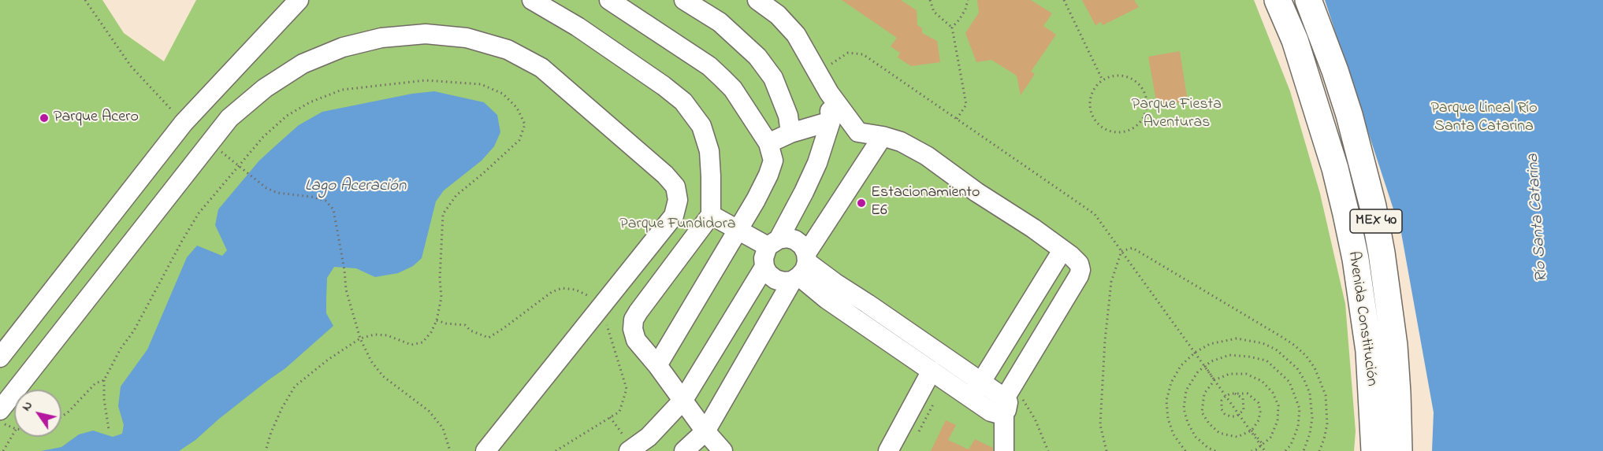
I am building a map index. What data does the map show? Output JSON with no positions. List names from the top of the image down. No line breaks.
{"streets":{"highway":["MEX 40","Avenida Constitución"]},"water":["Lago Aceración","Río Santa Catarina"],"parks":["Parque Fiesta Aventuras","Parque Lineal Río Santa Catarina","Parque Fundidora"],"places":["Parque Acero","Estacionamiento E6"],"north":"top left"}
